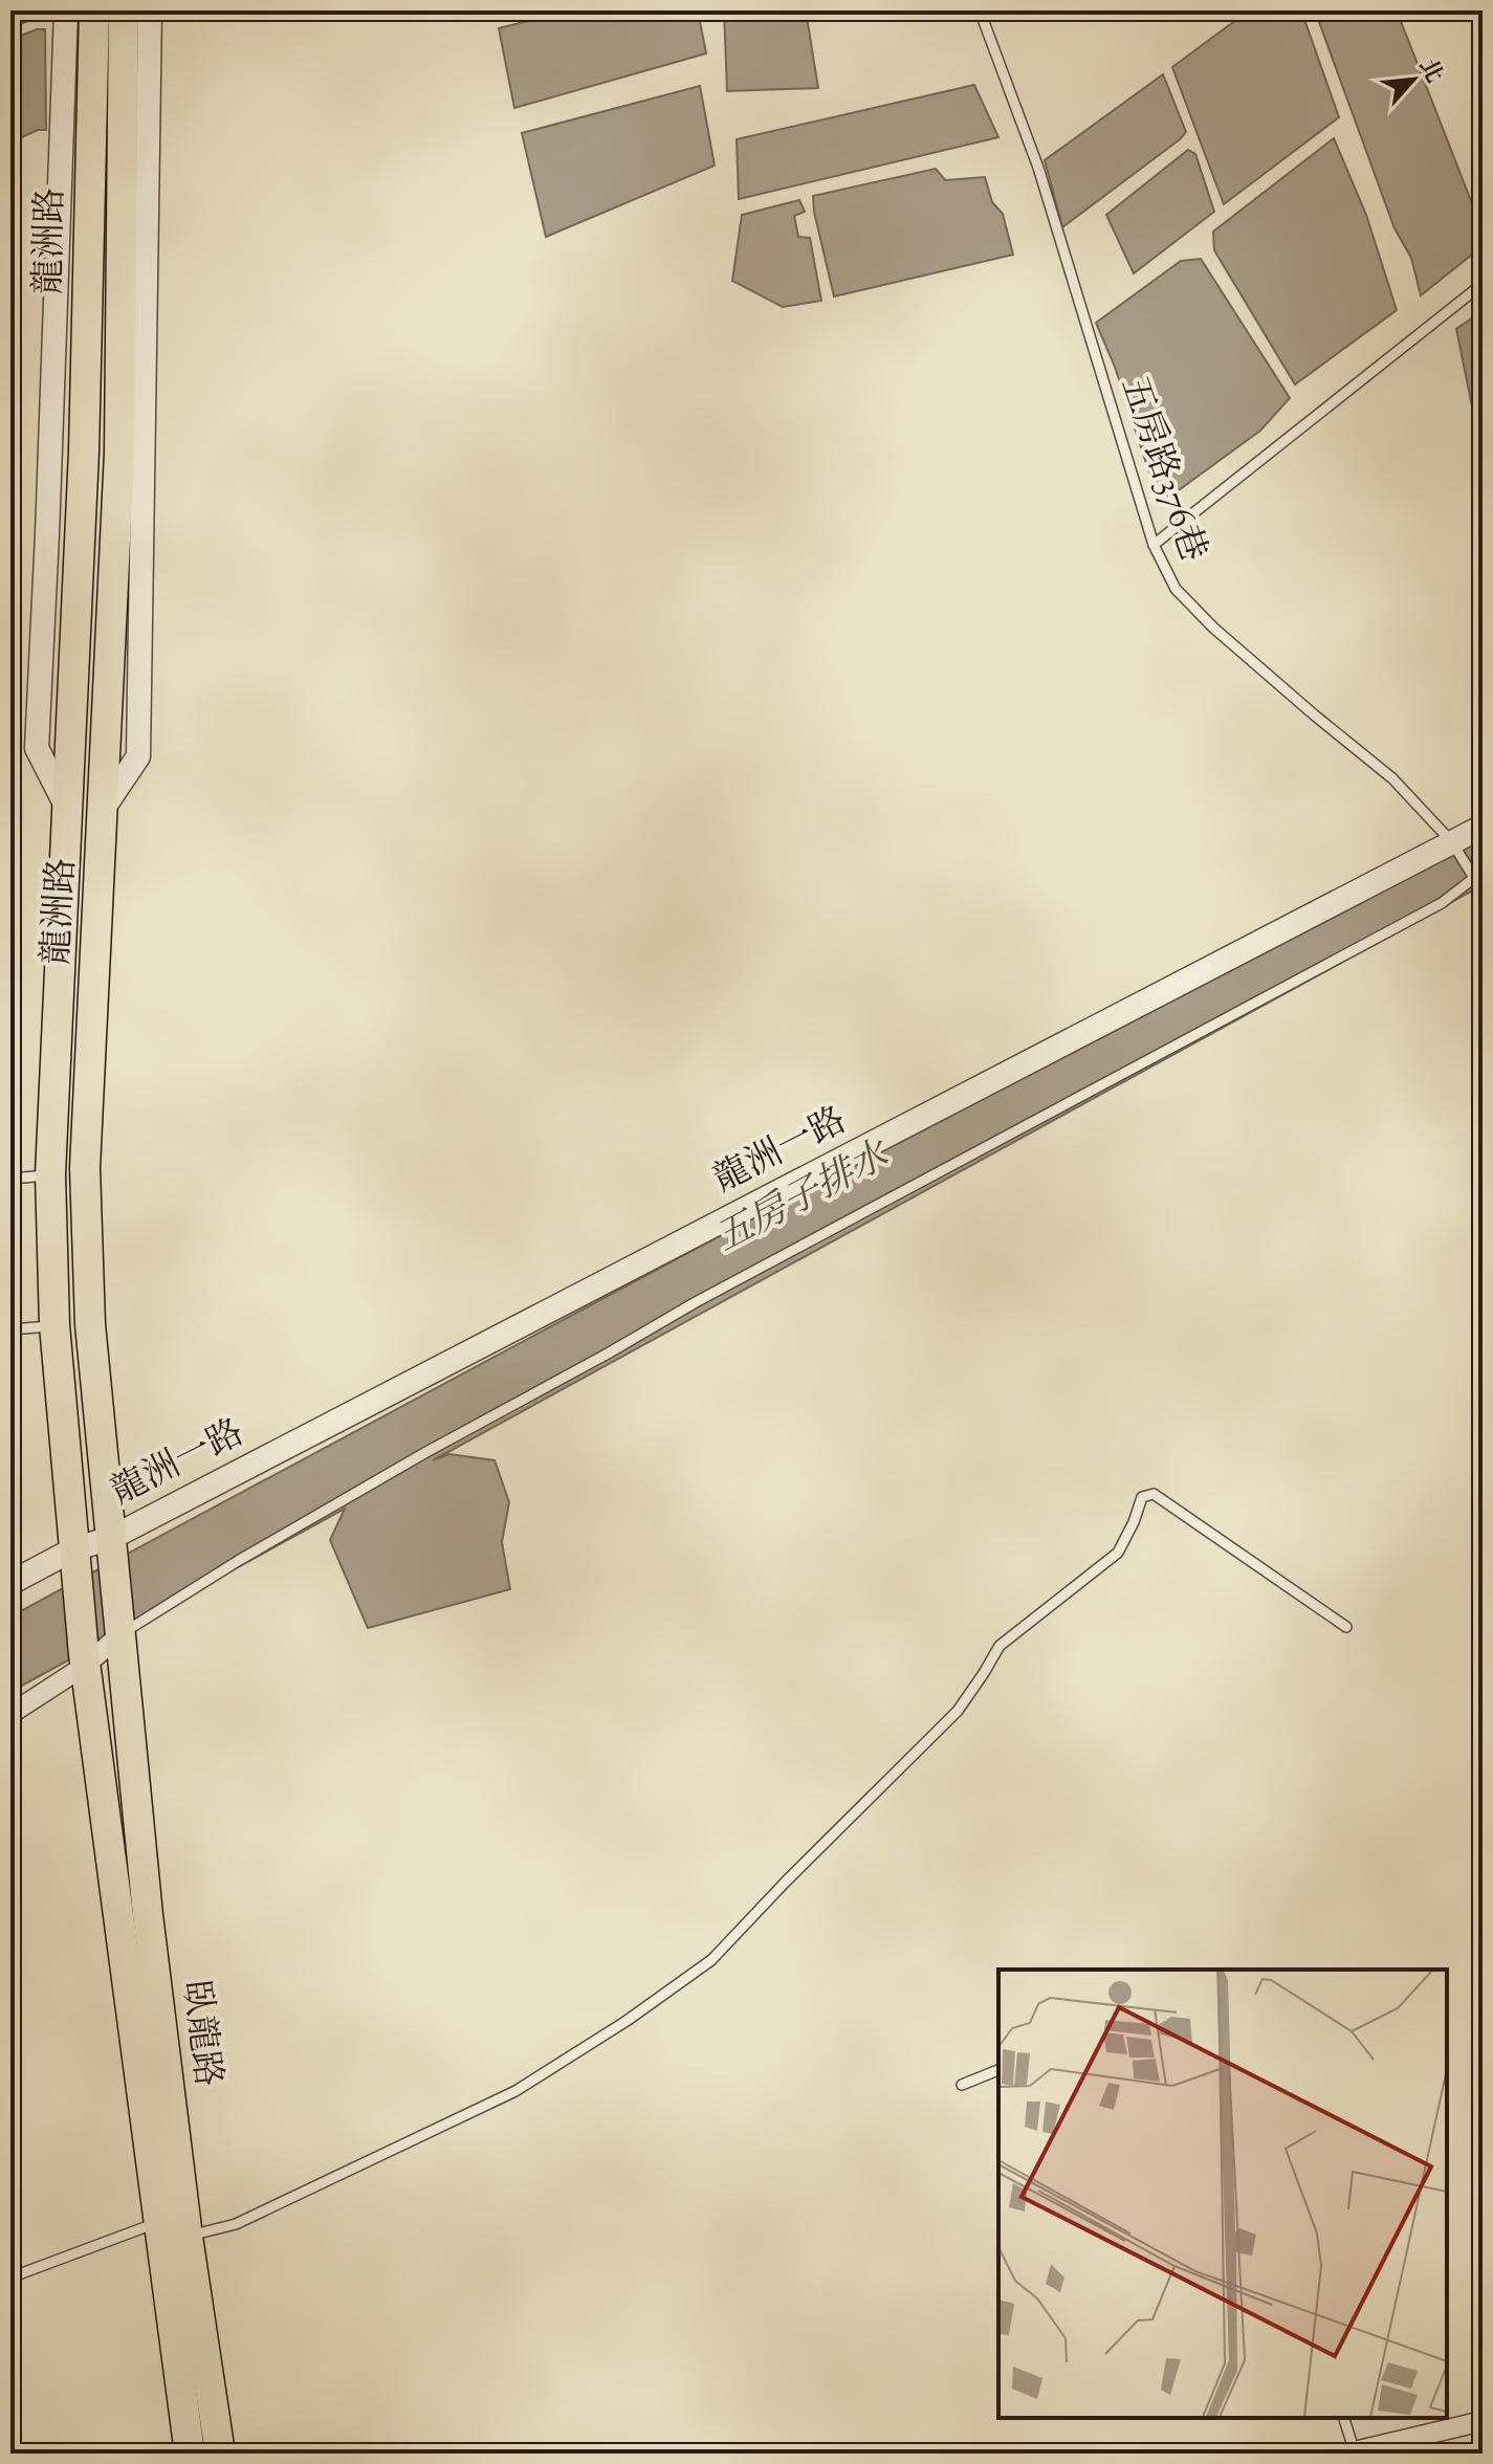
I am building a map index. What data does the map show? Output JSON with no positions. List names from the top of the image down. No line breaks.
{"streets":{"main road":["龍洲路","臥龍路"],"street":["龍洲一路"],"lane":["五房路376巷"]},"crossings":[["龍洲路","五房路376巷"],["龍洲路","龍洲一路"],["龍洲路","臥龍路"],["五房路376巷","龍洲一路"],["五房路376巷","臥龍路"],["龍洲一路","臥龍路"]],"water":["五房子排水"],"north":"top right"}
